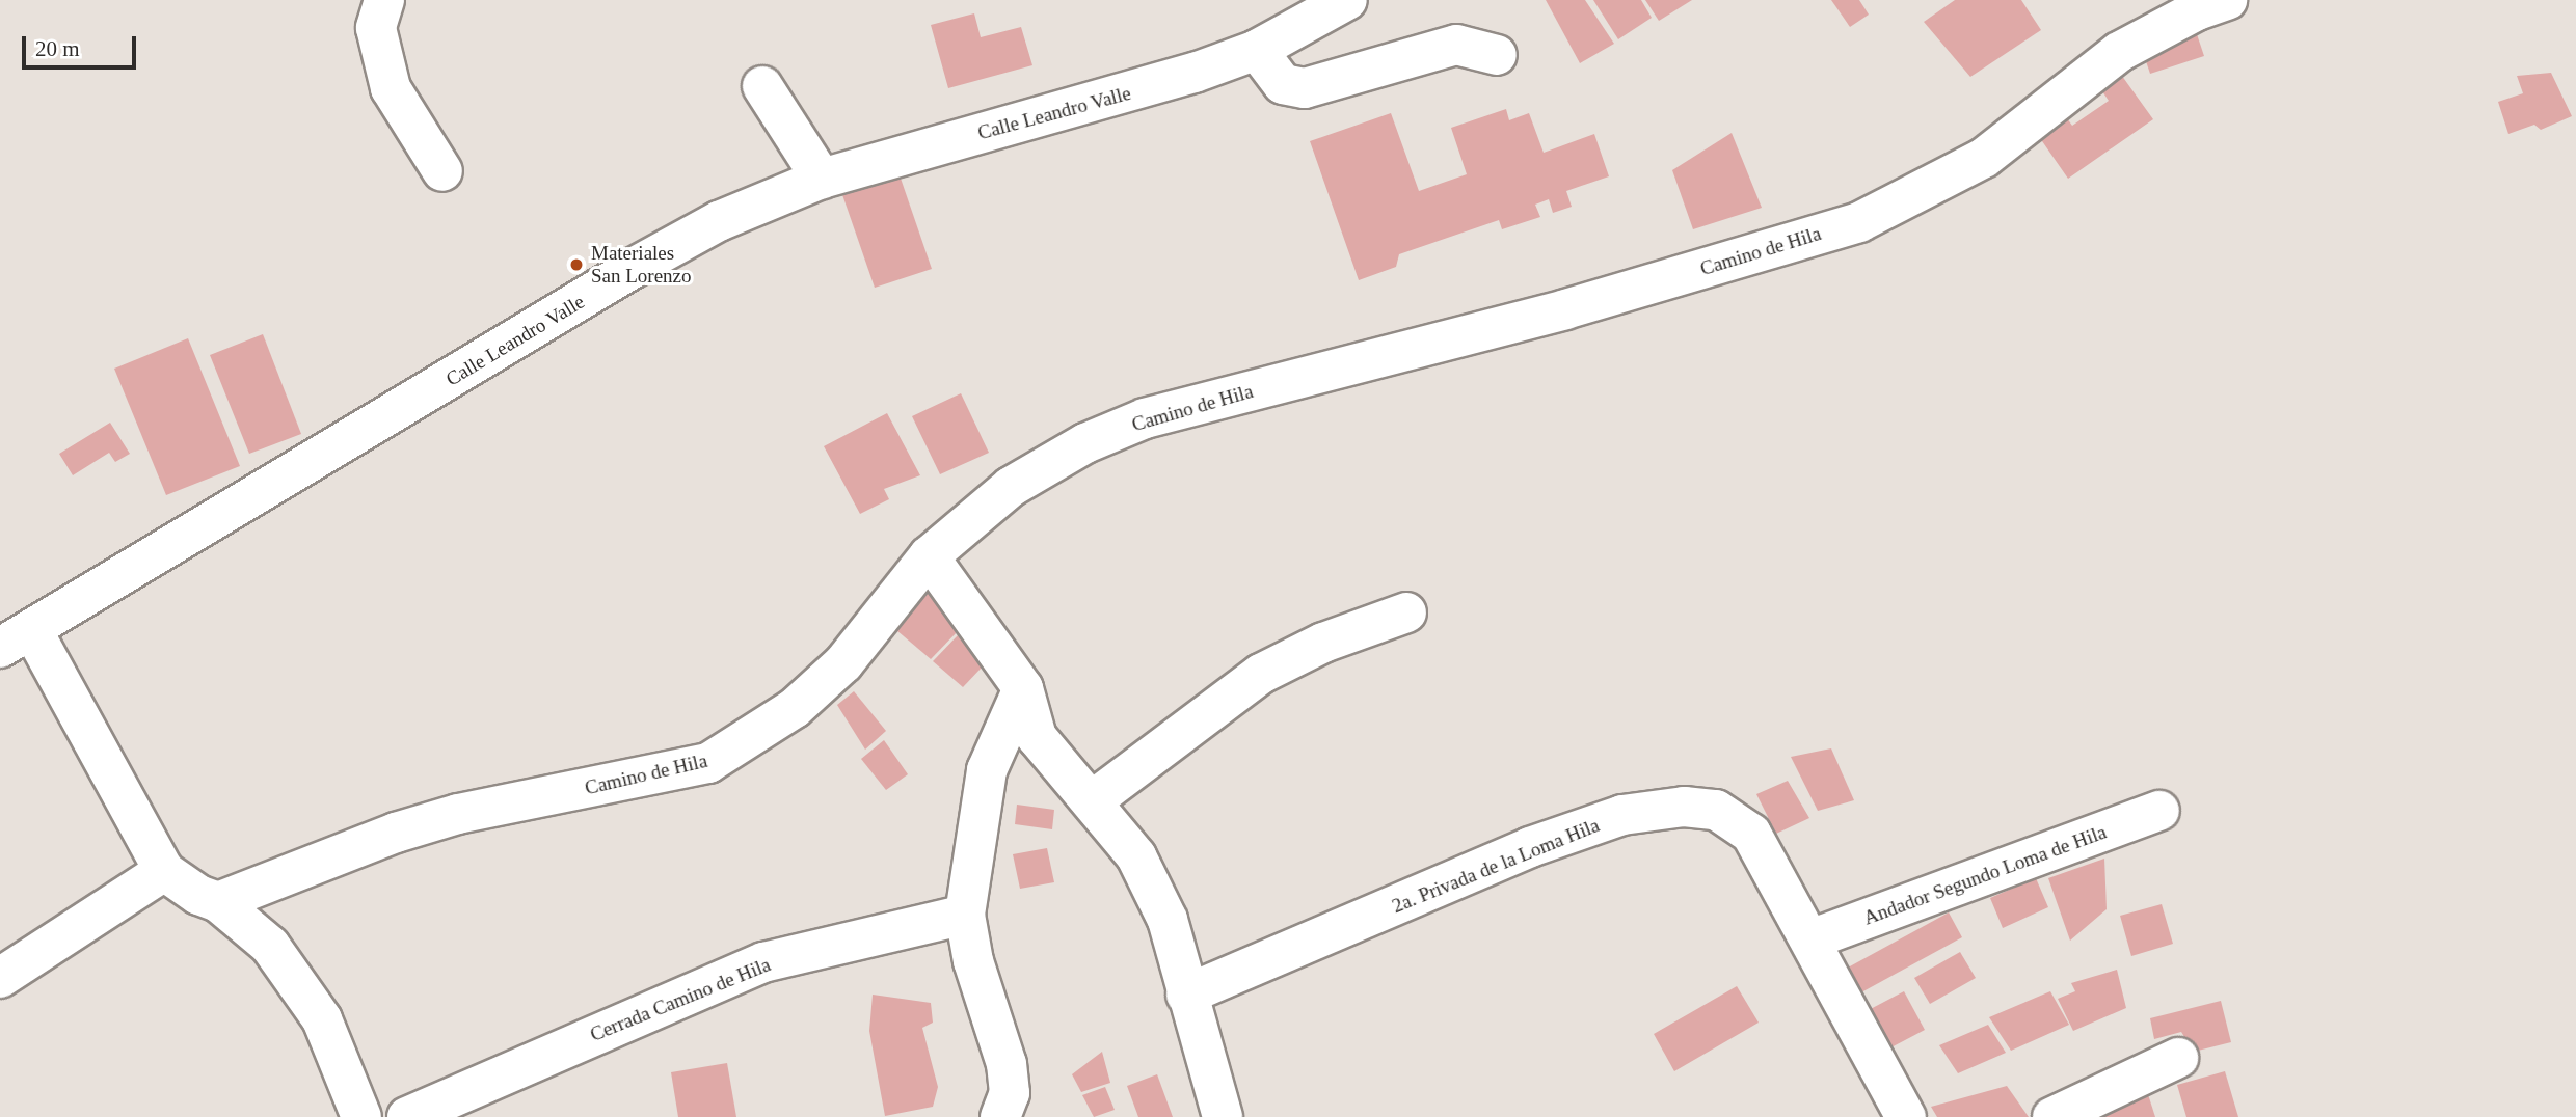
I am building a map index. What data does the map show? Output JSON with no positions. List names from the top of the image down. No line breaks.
{"streets":{"street":["Calle Leandro Valle","Camino de Hila","2a. Privada de la Loma Hila","Andador Segundo Loma de Hila","Cerrada Camino de Hila"]},"crossings":[["2a. Privada de la Loma Hila","Andador Segundo Loma de Hila"]],"places":["Materiales San Lorenzo"],"scale_bar":"20 m"}
